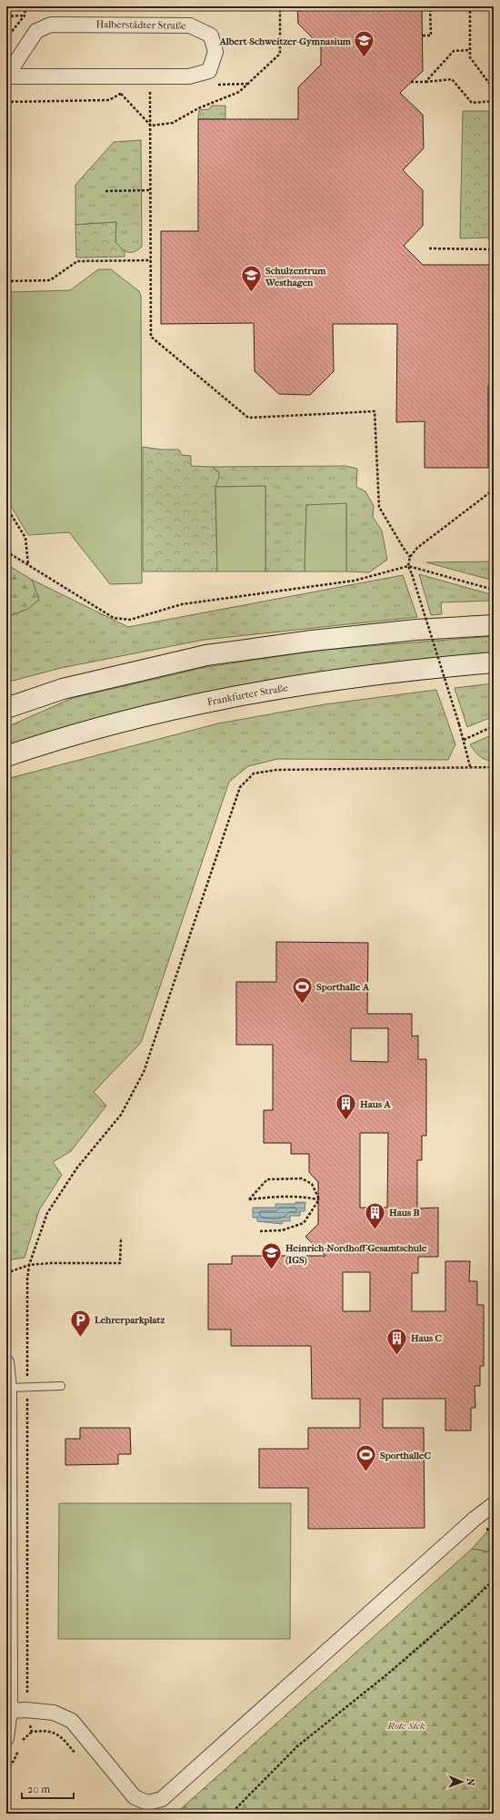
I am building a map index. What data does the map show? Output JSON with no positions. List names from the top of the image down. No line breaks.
{"streets":{"street":["Halberstädter Straße","Frankfurter Straße"]},"parks":["Rote Siek"],"places":{"school or university":["Albert-Schweitzer-Gymnasium","Schulzentrum Westhagen","Heinrich-Nordhoff-Gesamtschule (IGS)"],"sports":["Sporthalle A","SporthalleC"],"building":["Haus A","Haus B","Haus C"],"parking":["Lehrerparkplatz"]},"scale_bar":"20 m","north":"right"}
